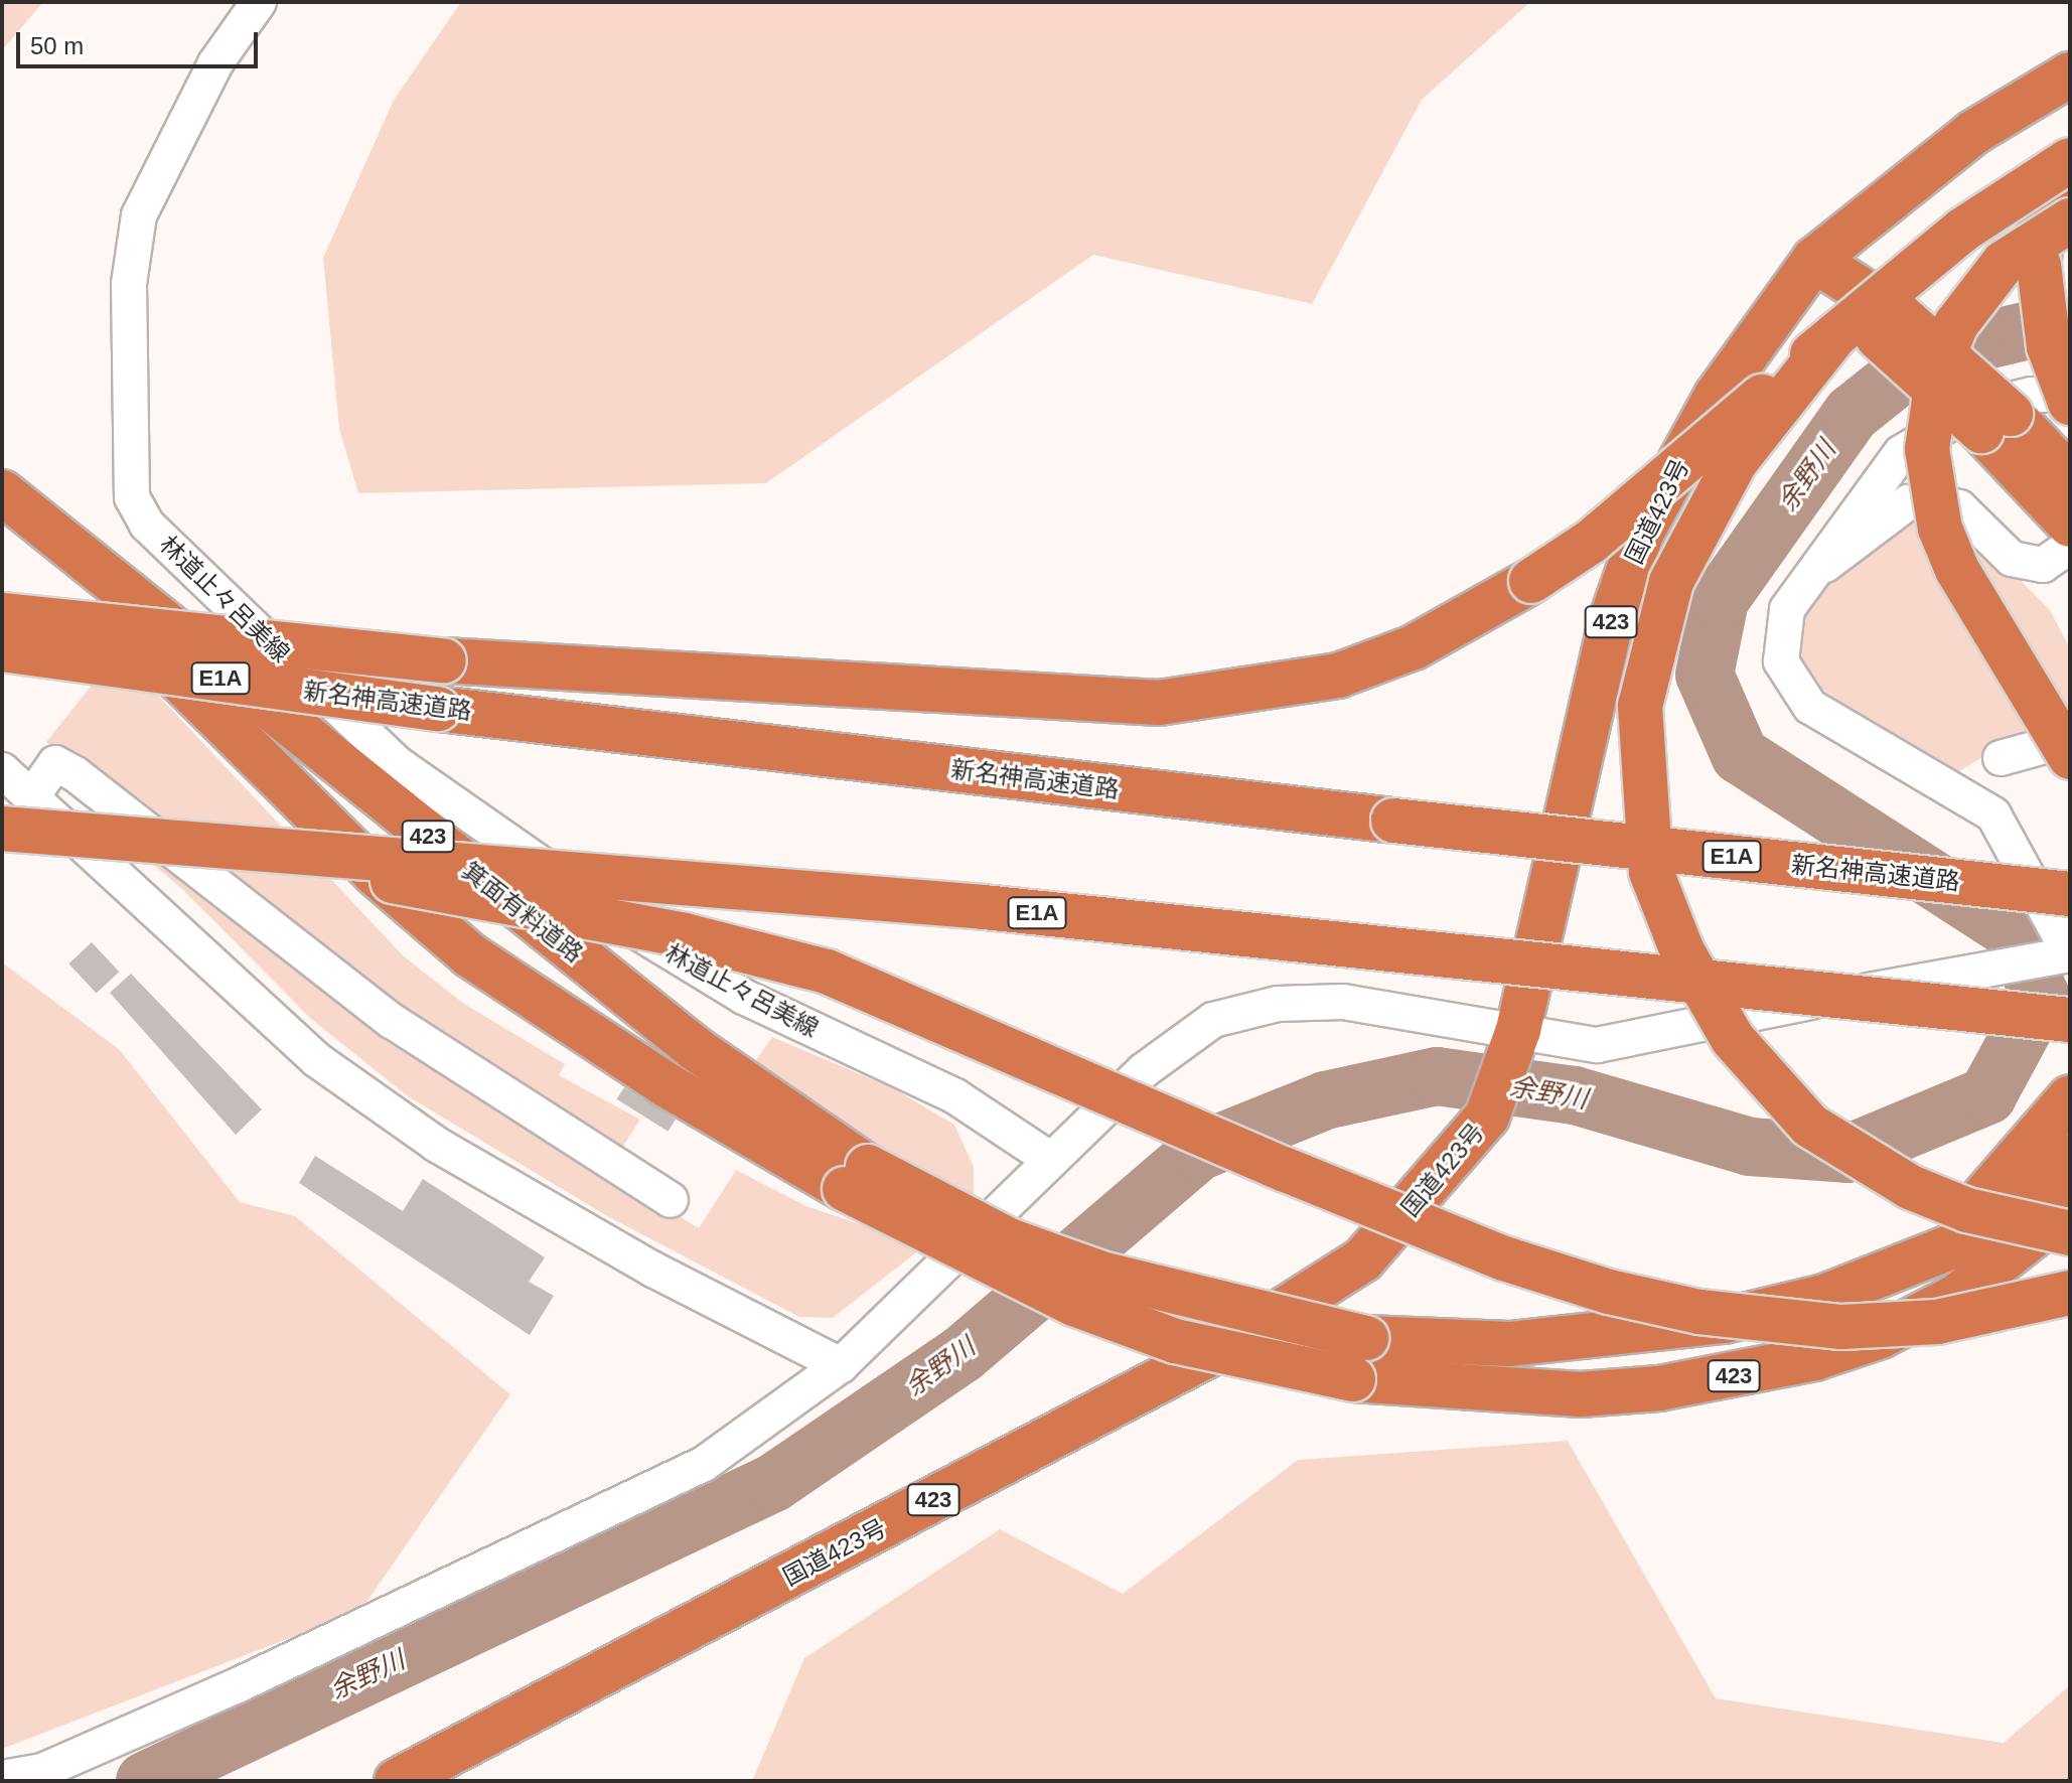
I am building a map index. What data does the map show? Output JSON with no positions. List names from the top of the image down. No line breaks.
{"streets":{"highway":["国道423号","423","E1A","新名神高速道路","箕面有料道路"],"street":["林道止々呂美線"]},"crossings":[["423","箕面有料道路"]],"water":["余野川"],"scale_bar":"50 m"}
